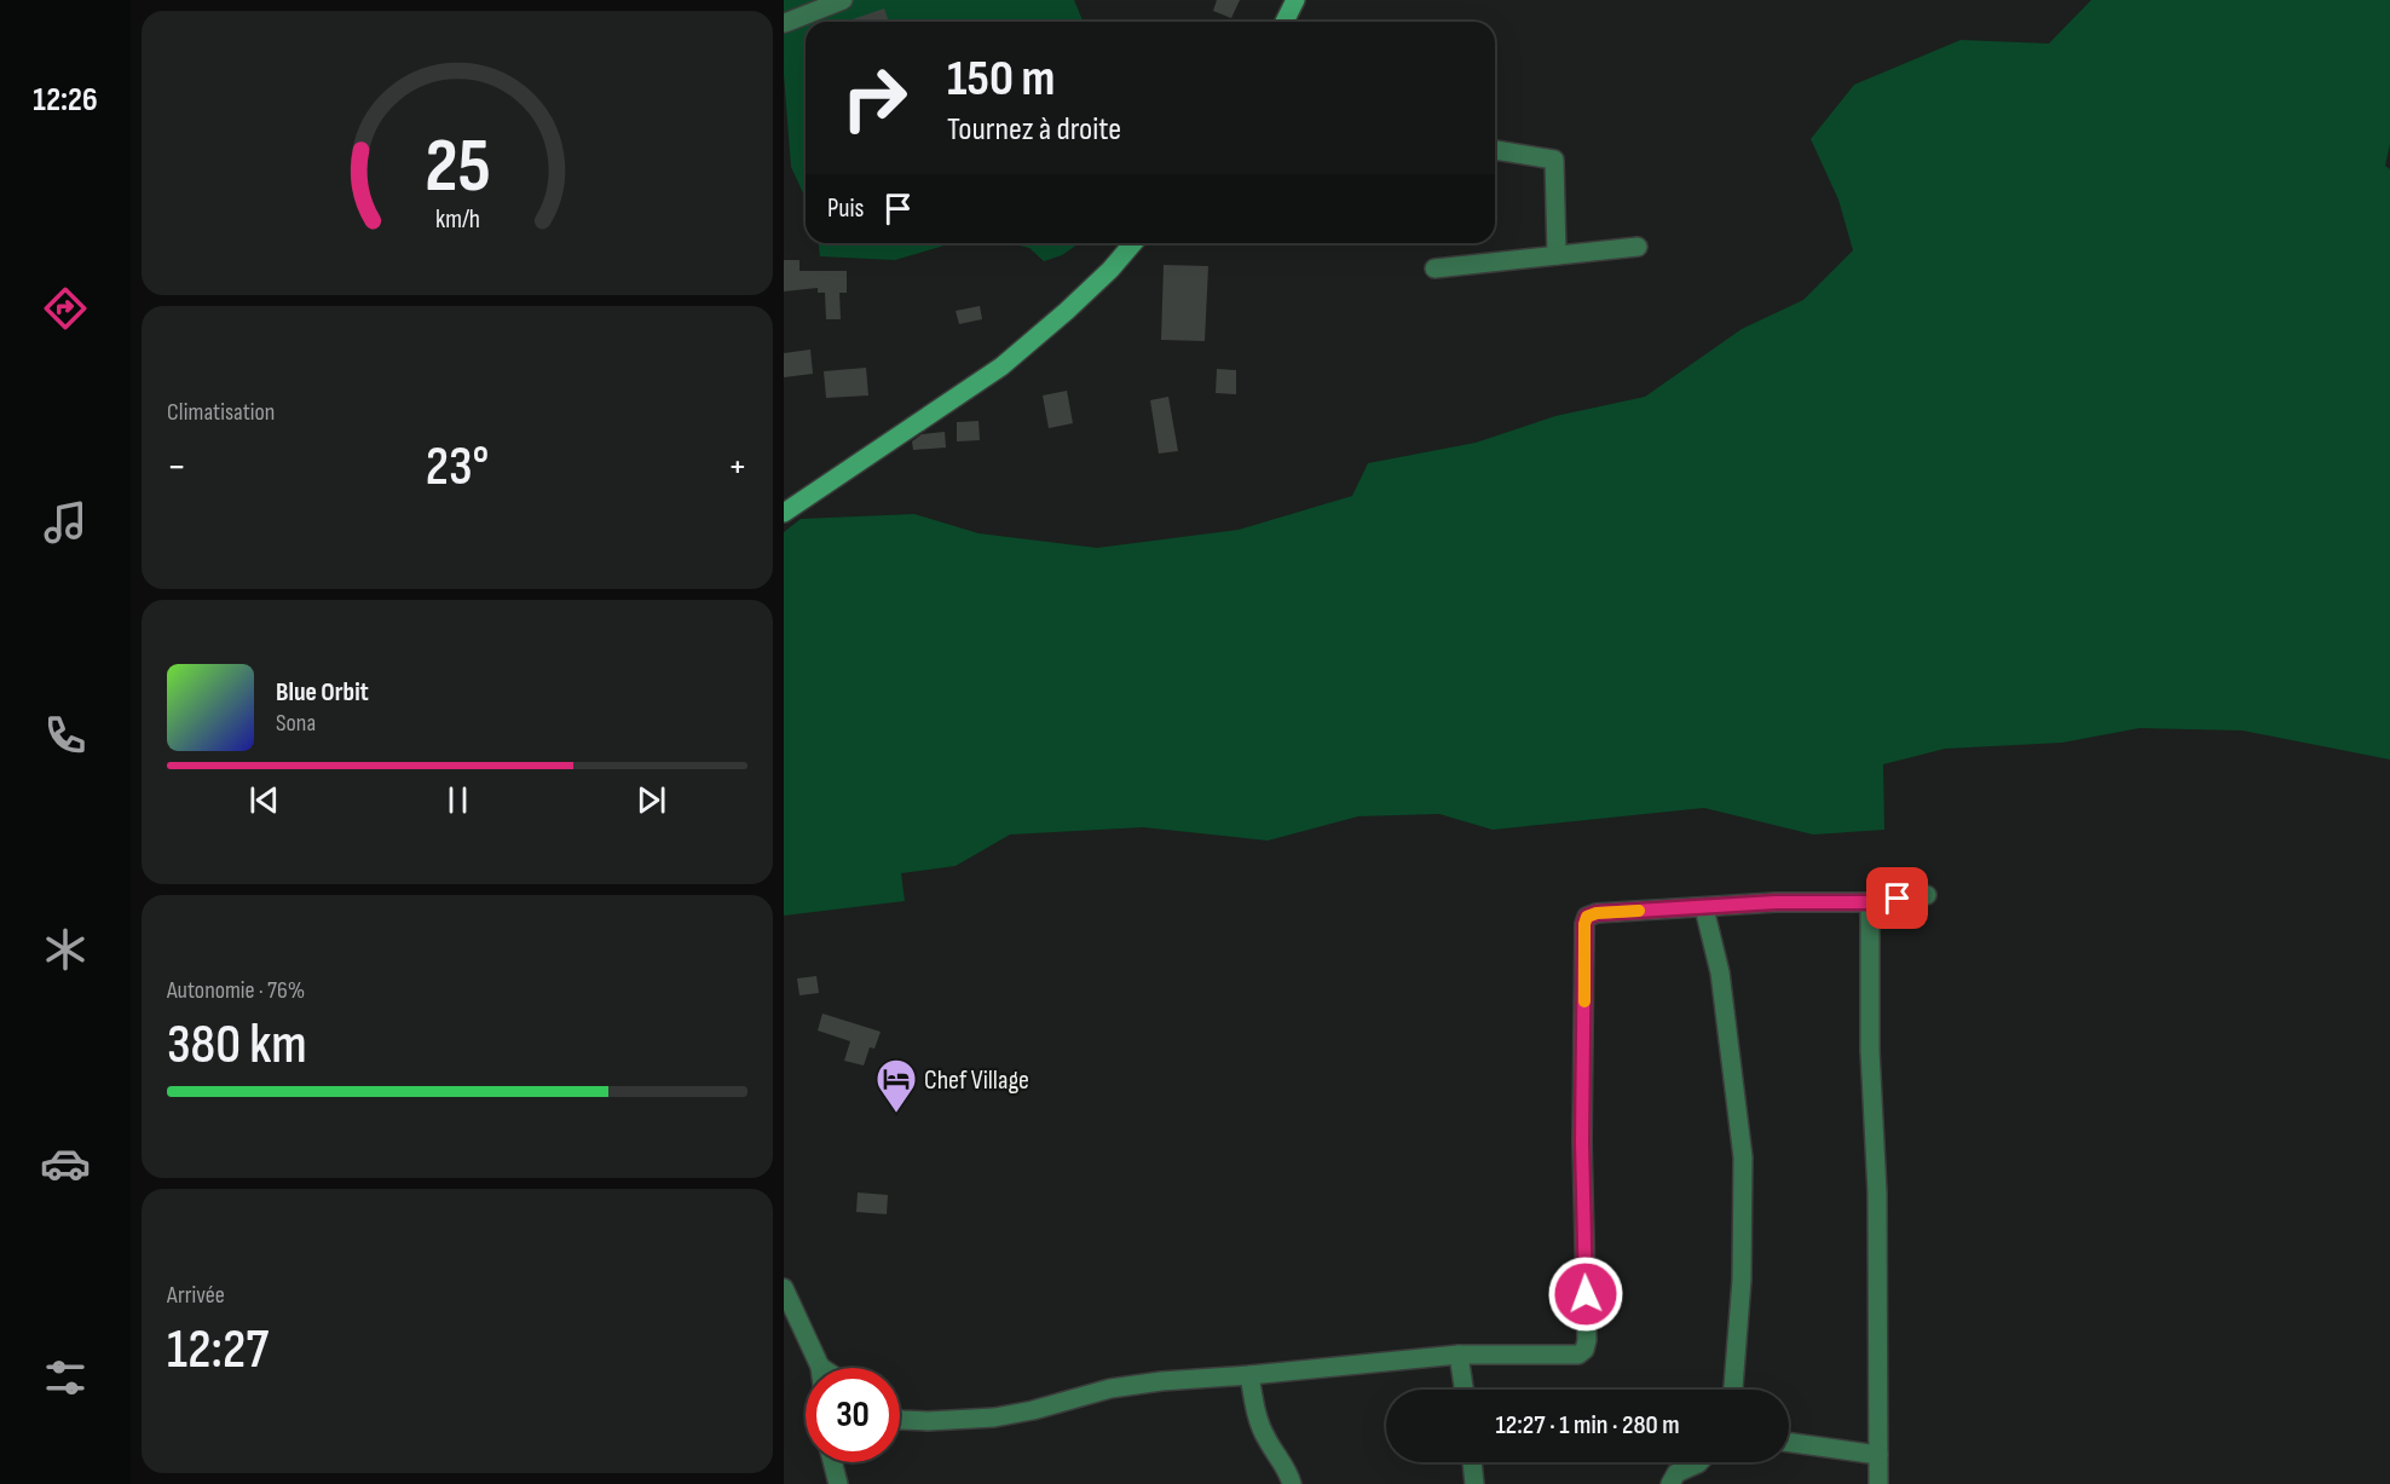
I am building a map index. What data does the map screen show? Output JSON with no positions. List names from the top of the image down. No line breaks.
{"places":{"hotel":["Chef Village"]},"page":{"tabs":"12:26","turn":["150 m","Tournez à droite"],"then":"Puis","tile":["Climatisation",["Autonomie · 76%","380 km"],["Arrivée","12:27"]],"heat":["−","23°","+"],"song":["Blue Orbit","Sona"],"limit":"30","trip":"12:27 · 1 min · 280 m","gauge":["25","km/h"]}}
